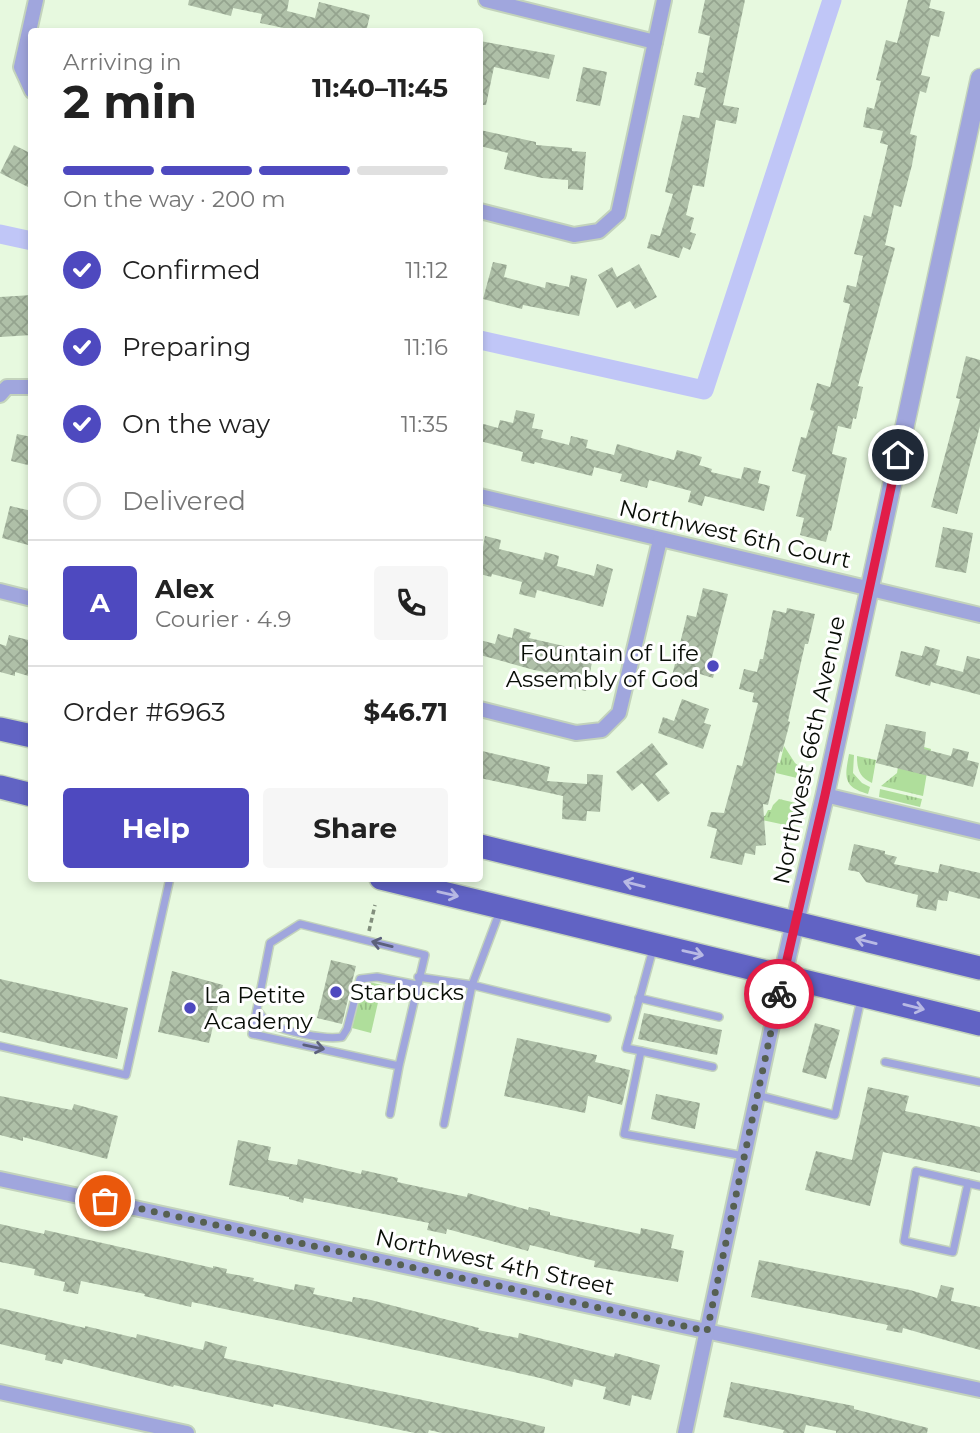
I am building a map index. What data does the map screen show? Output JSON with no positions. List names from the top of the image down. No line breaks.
{"streets":{"street":["Northwest 6th Court","Northwest 66th Avenue","Northwest 4th Street"]},"crossings":[["Northwest 6th Court","Northwest 66th Avenue"],["Northwest 66th Avenue","Northwest 4th Street"]],"places":["Fountain of Life Assembly of God","Starbucks","La Petite Academy"],"page":{"heading":["2 min","Arriving in","11:40–11:45"],"panel":["Alex","Courier · 4.9","Order #6963","$46.71"],"bar":"On the way · 200 m","list":[["Confirmed","11:12"],["Preparing","11:16"],["On the way","11:35"],"Delivered"],"round":"A","buttons":["Help","Share"]}}
